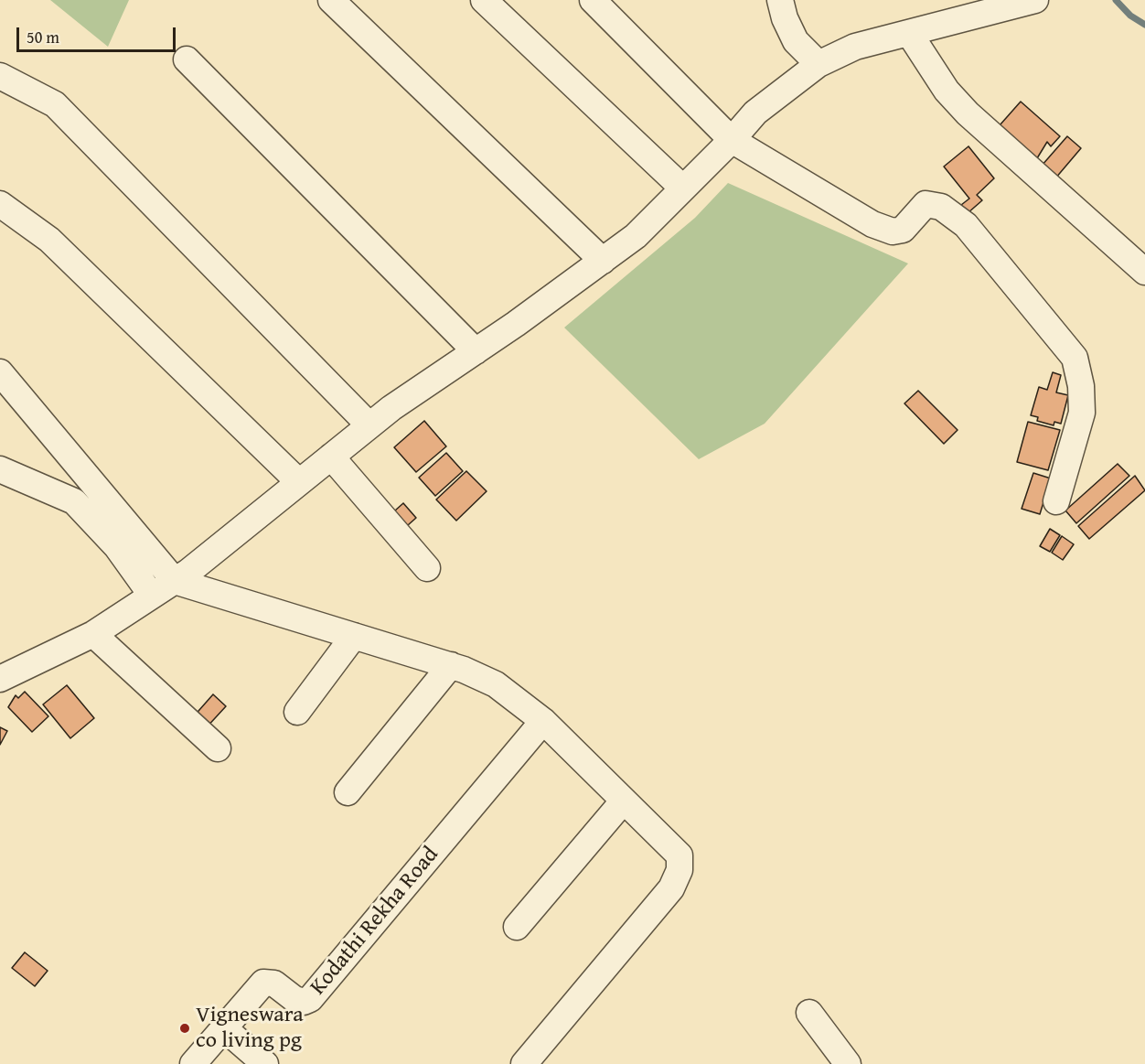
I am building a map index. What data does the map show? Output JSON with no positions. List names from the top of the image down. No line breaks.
{"streets":{"street":["Kodathi Rekha Road"]},"places":["Vigneswara co living pg"],"scale_bar":"50 m"}
